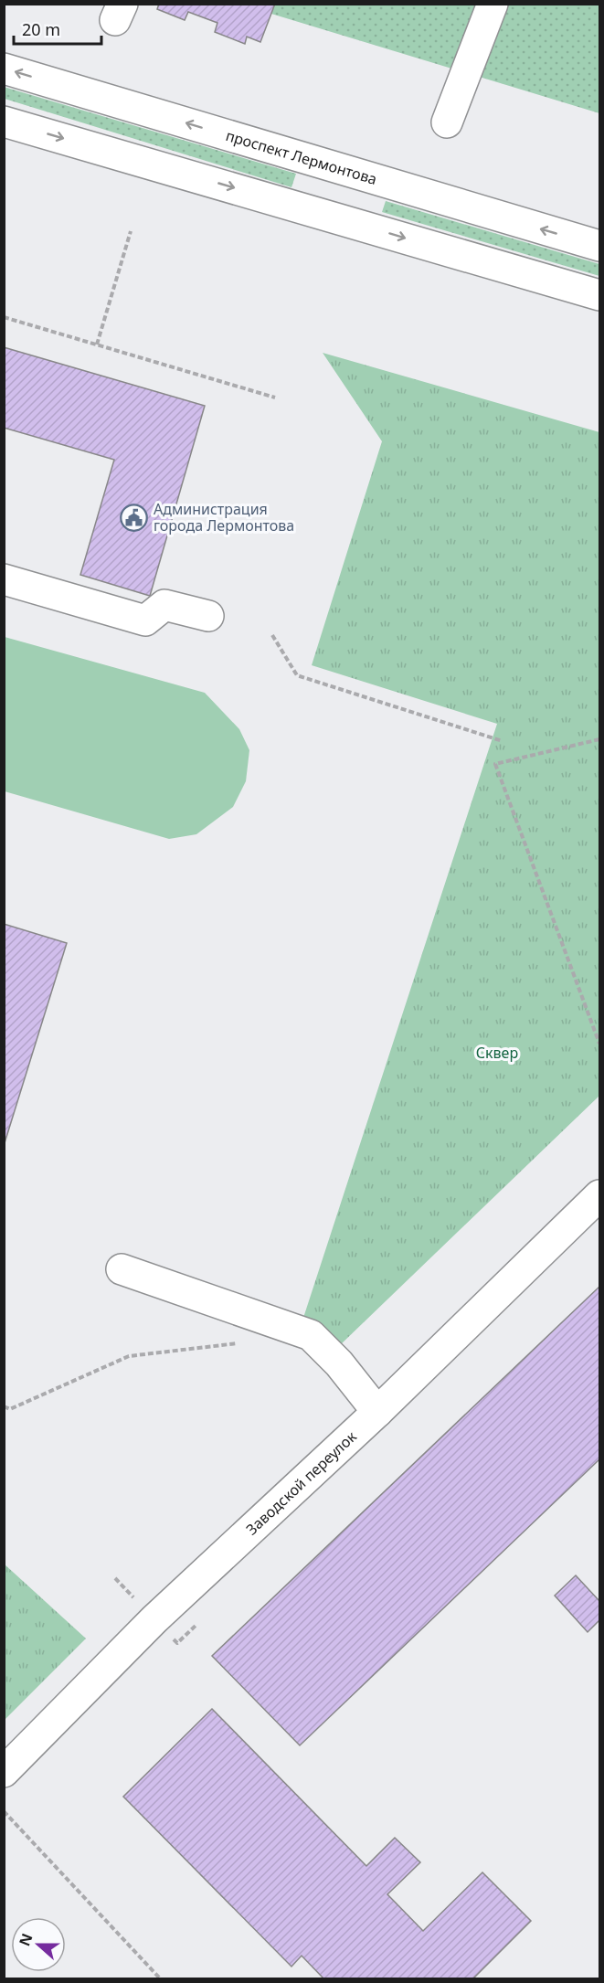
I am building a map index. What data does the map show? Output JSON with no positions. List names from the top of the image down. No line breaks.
{"streets":{"street":["проспект Лермонтова","Заводской переулок"]},"parks":["Сквер"],"places":{"public building":["Администрация города Лермонтова"]},"scale_bar":"20 m","north":"left"}
